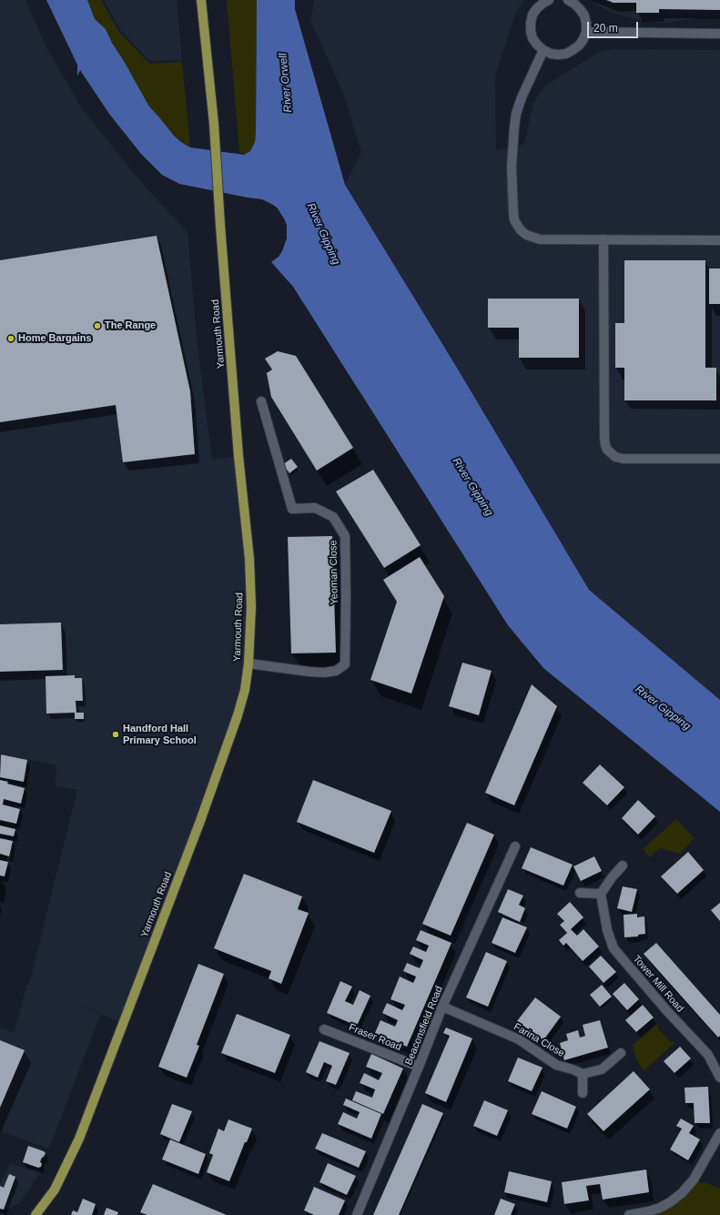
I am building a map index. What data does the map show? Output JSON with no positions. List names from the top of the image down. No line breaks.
{"streets":{"main road":["Yarmouth Road"],"street":["Yeoman Close","Tower Mill Road","Beaconsfield Road","Fraser Road","Farina Close"]},"crossings":[["Yarmouth Road","Yeoman Close"],["Beaconsfield Road","Fraser Road"],["Beaconsfield Road","Farina Close"]],"water":["River Orwell","River Gipping"],"places":["The Range","Home Bargains","Handford Hall Primary School"],"scale_bar":"20 m"}
